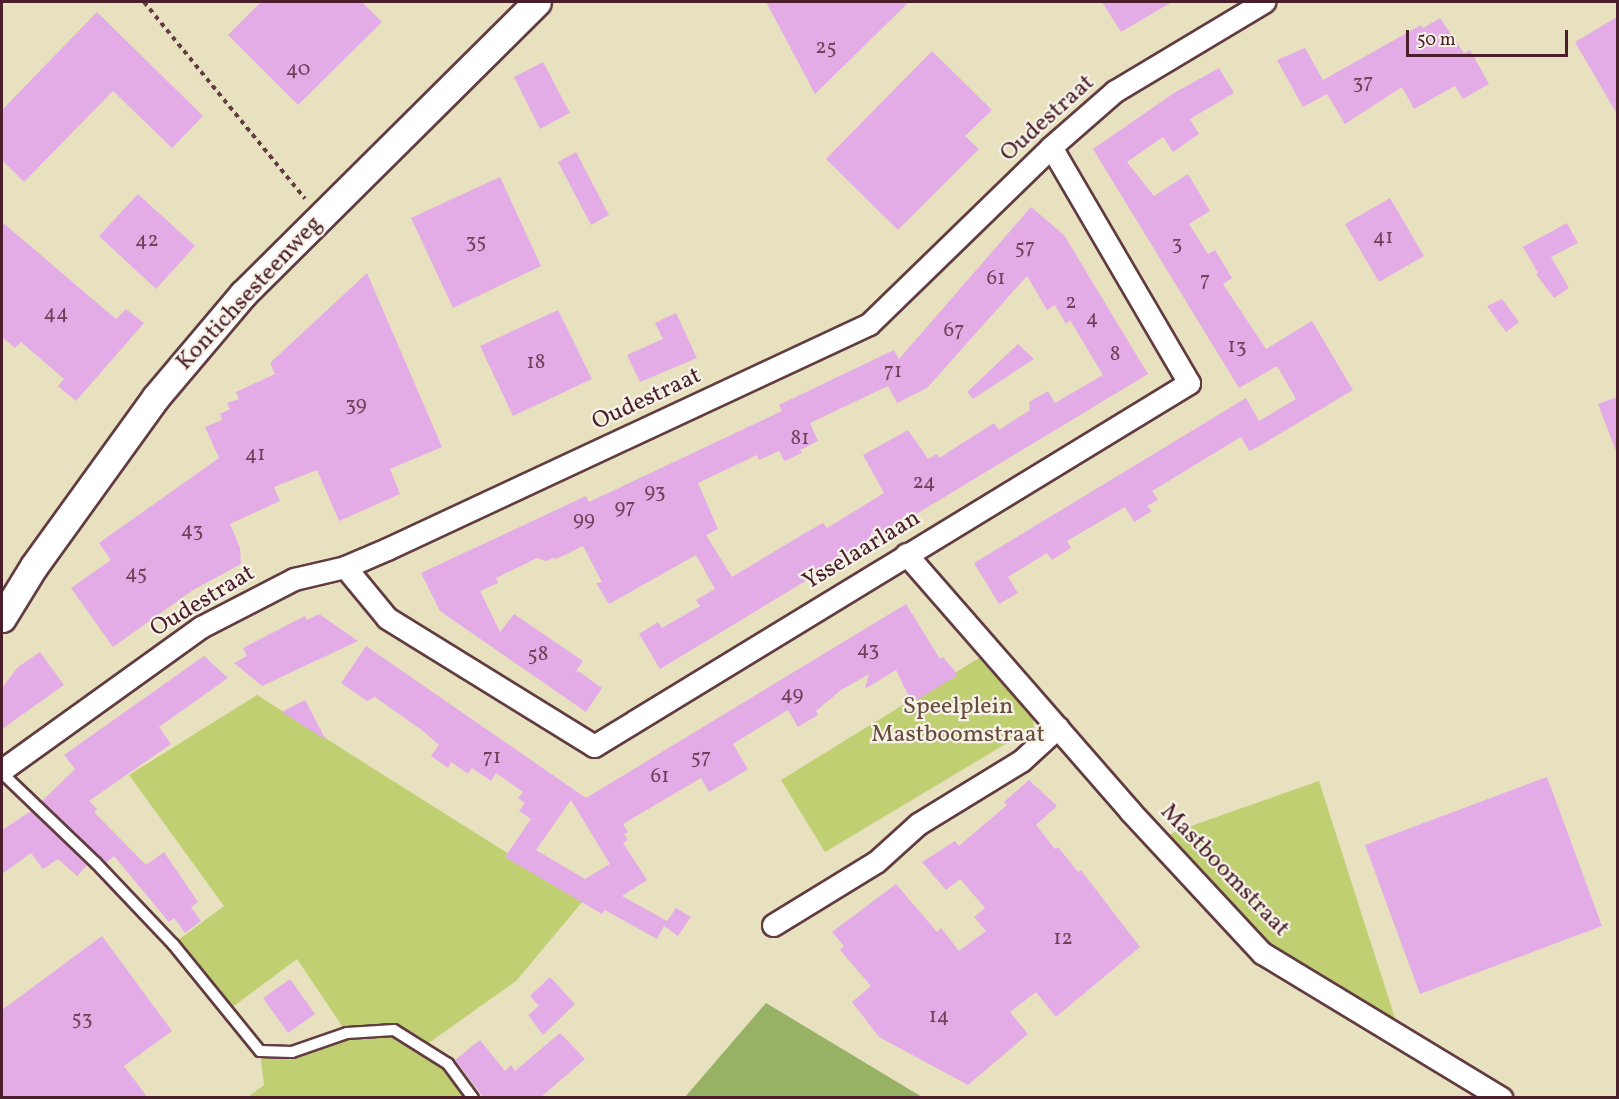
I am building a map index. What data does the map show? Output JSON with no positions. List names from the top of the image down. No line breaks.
{"streets":{"street":["Oudestraat","Kontichsesteenweg","Ysselaarlaan","Mastboomstraat"]},"crossings":[["Oudestraat","Ysselaarlaan"],["Ysselaarlaan","Mastboomstraat"]],"parks":["Speelplein Mastboomstraat"],"house_numbers":["25","40","37","41","42","35","3","57","61","7","2","44","4","67","13","8","18","71","39","81","41","24","93","97","99","43","45","43","58","49","71","57","61","12","14","53"],"scale_bar":"50 m"}
